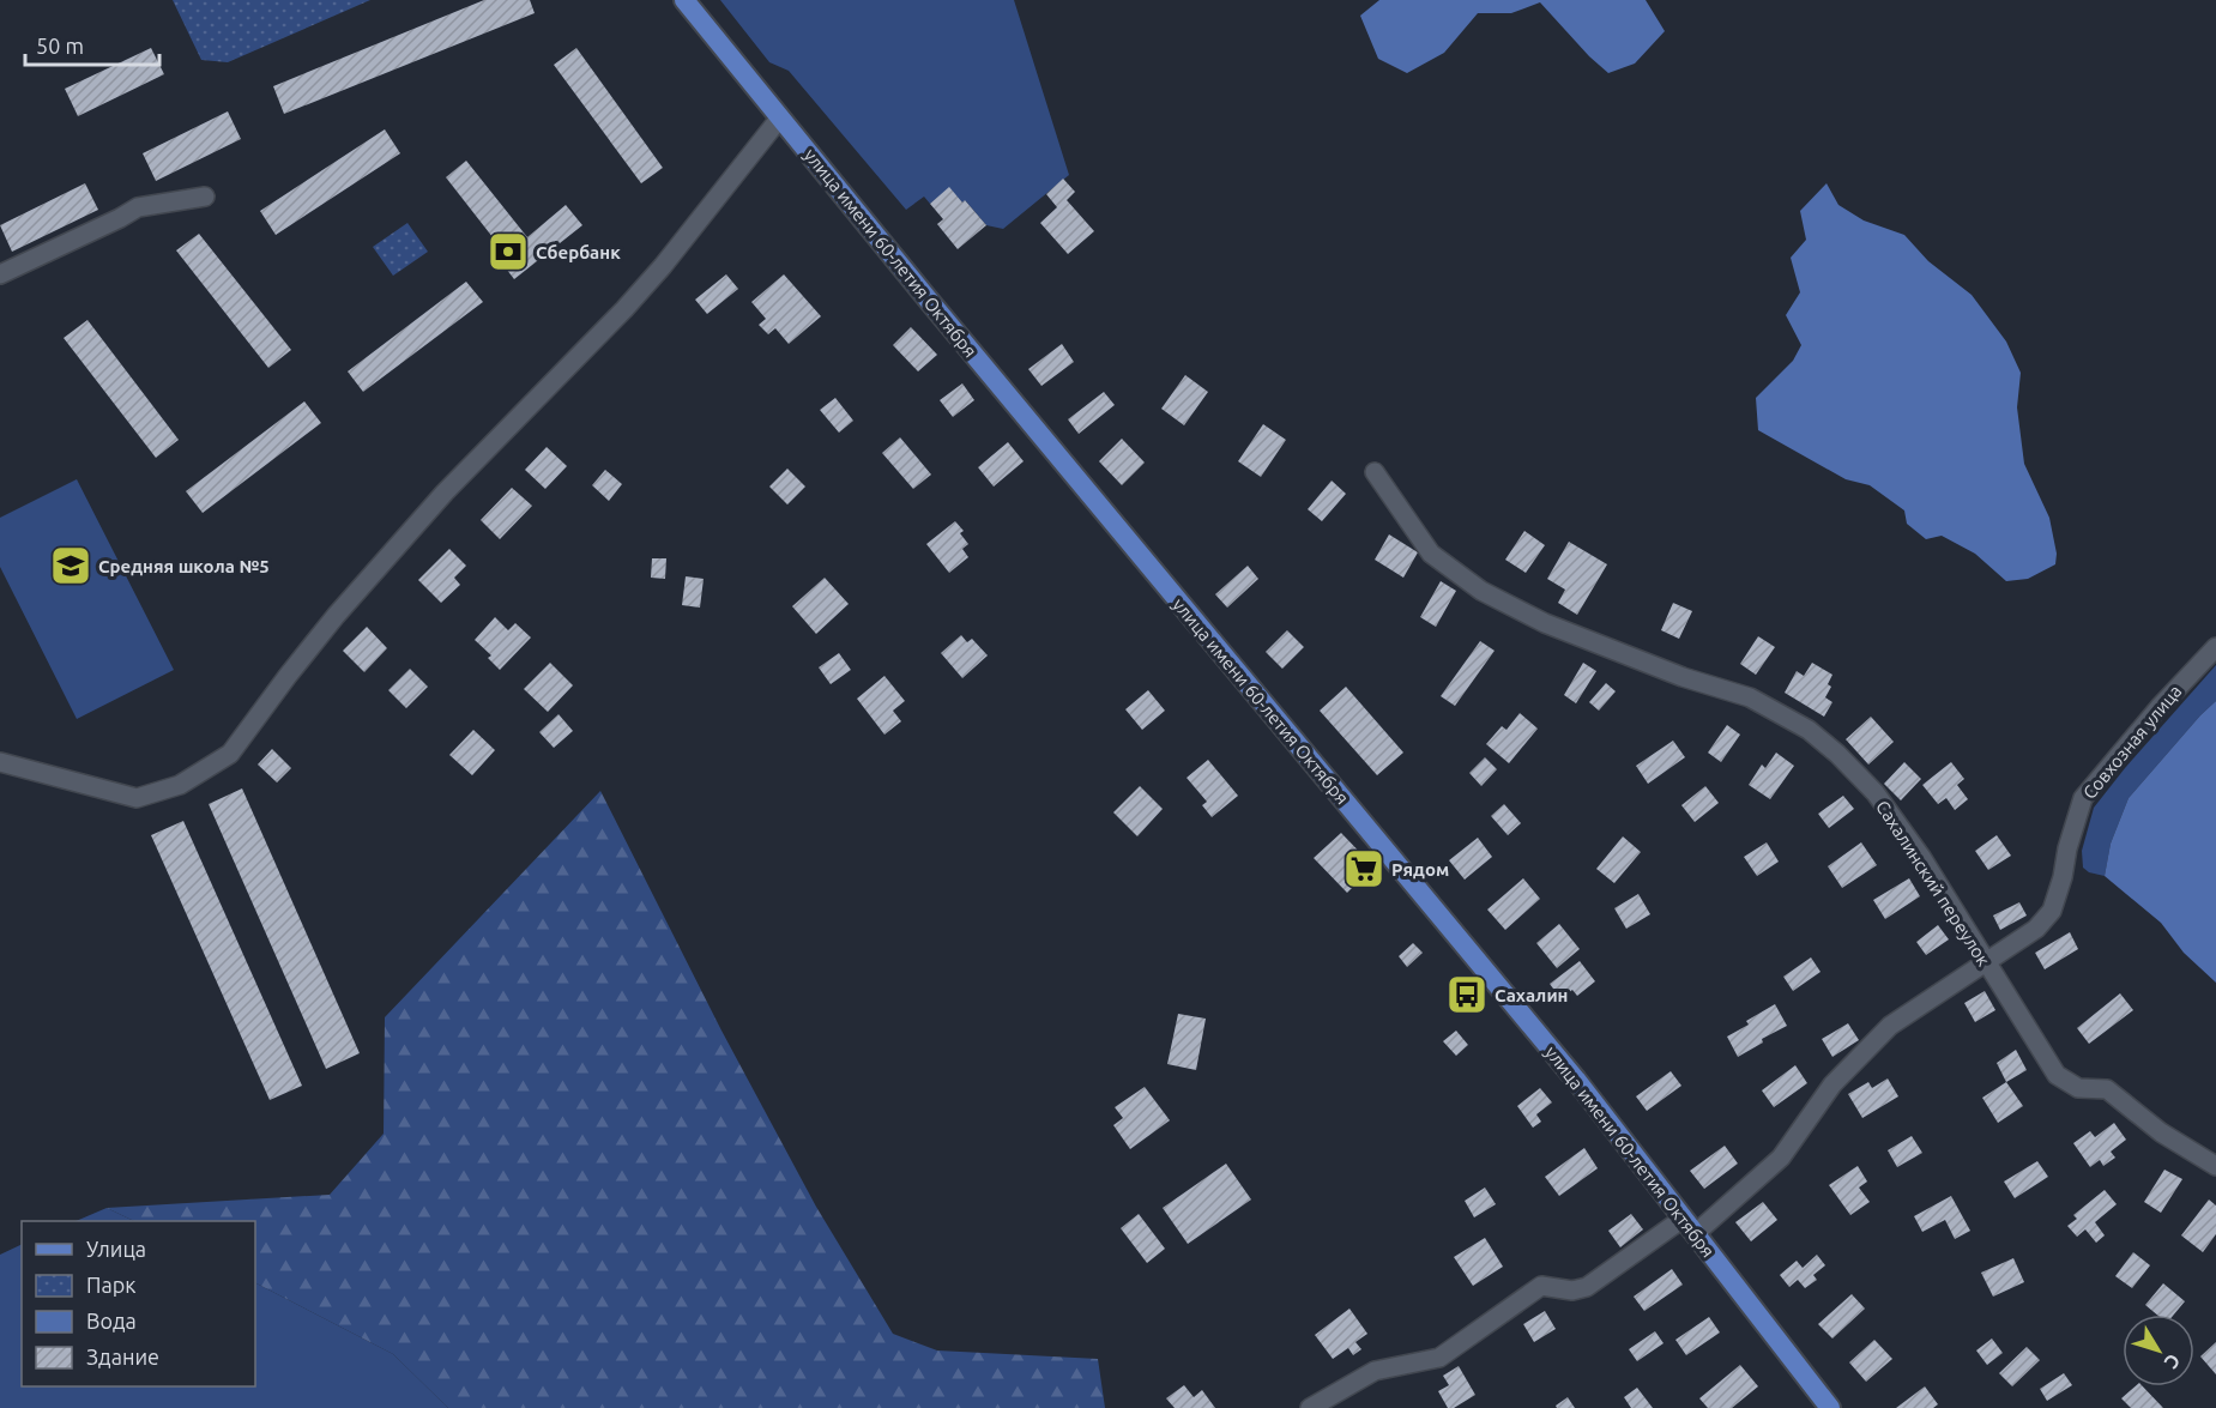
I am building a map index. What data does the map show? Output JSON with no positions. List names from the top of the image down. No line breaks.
{"streets":{"main road":["улица имени 60-летия Октября"],"street":["Совхозная улица","Сахалинский переулок"]},"crossings":[["улица имени 60-летия Октября","Совхозная улица"],["Совхозная улица","Сахалинский переулок"]],"places":{"bank":["Сбербанк"],"school or university":["Средняя школа №5"],"supermarket":["Рядом"],"bus stop":["Сахалин"]},"legend":["Улица","Парк","Вода","Здание"],"scale_bar":"50 m","north":"bottom right"}
